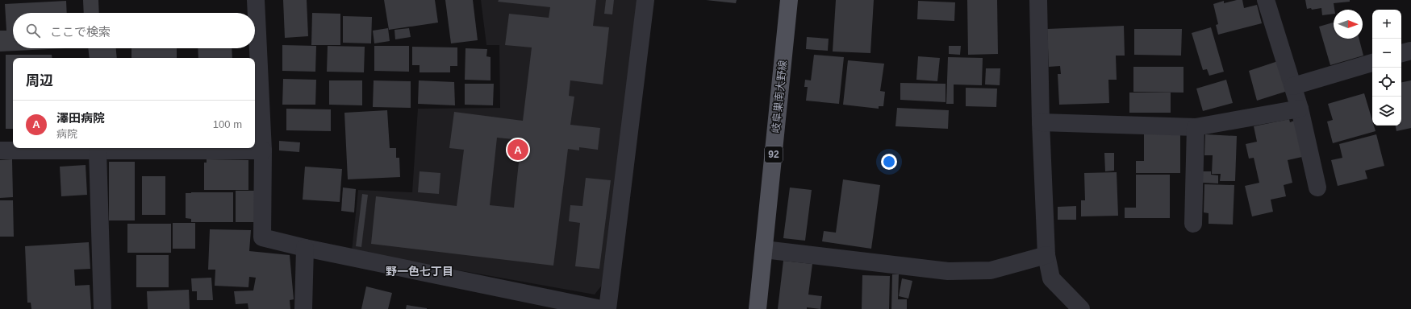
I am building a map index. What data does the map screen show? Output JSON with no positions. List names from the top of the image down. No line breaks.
{"streets":{"main road":["岐阜巣南大野線","92"]},"districts":["野一色七丁目"],"north":"right","page":{"map_buttons":["+","−"],"search":"ここで検索","heading":"周辺","list":[{"mark":"A","name":"澤田病院","note":"病院","value":"100 m"}],"pins":"A"}}
